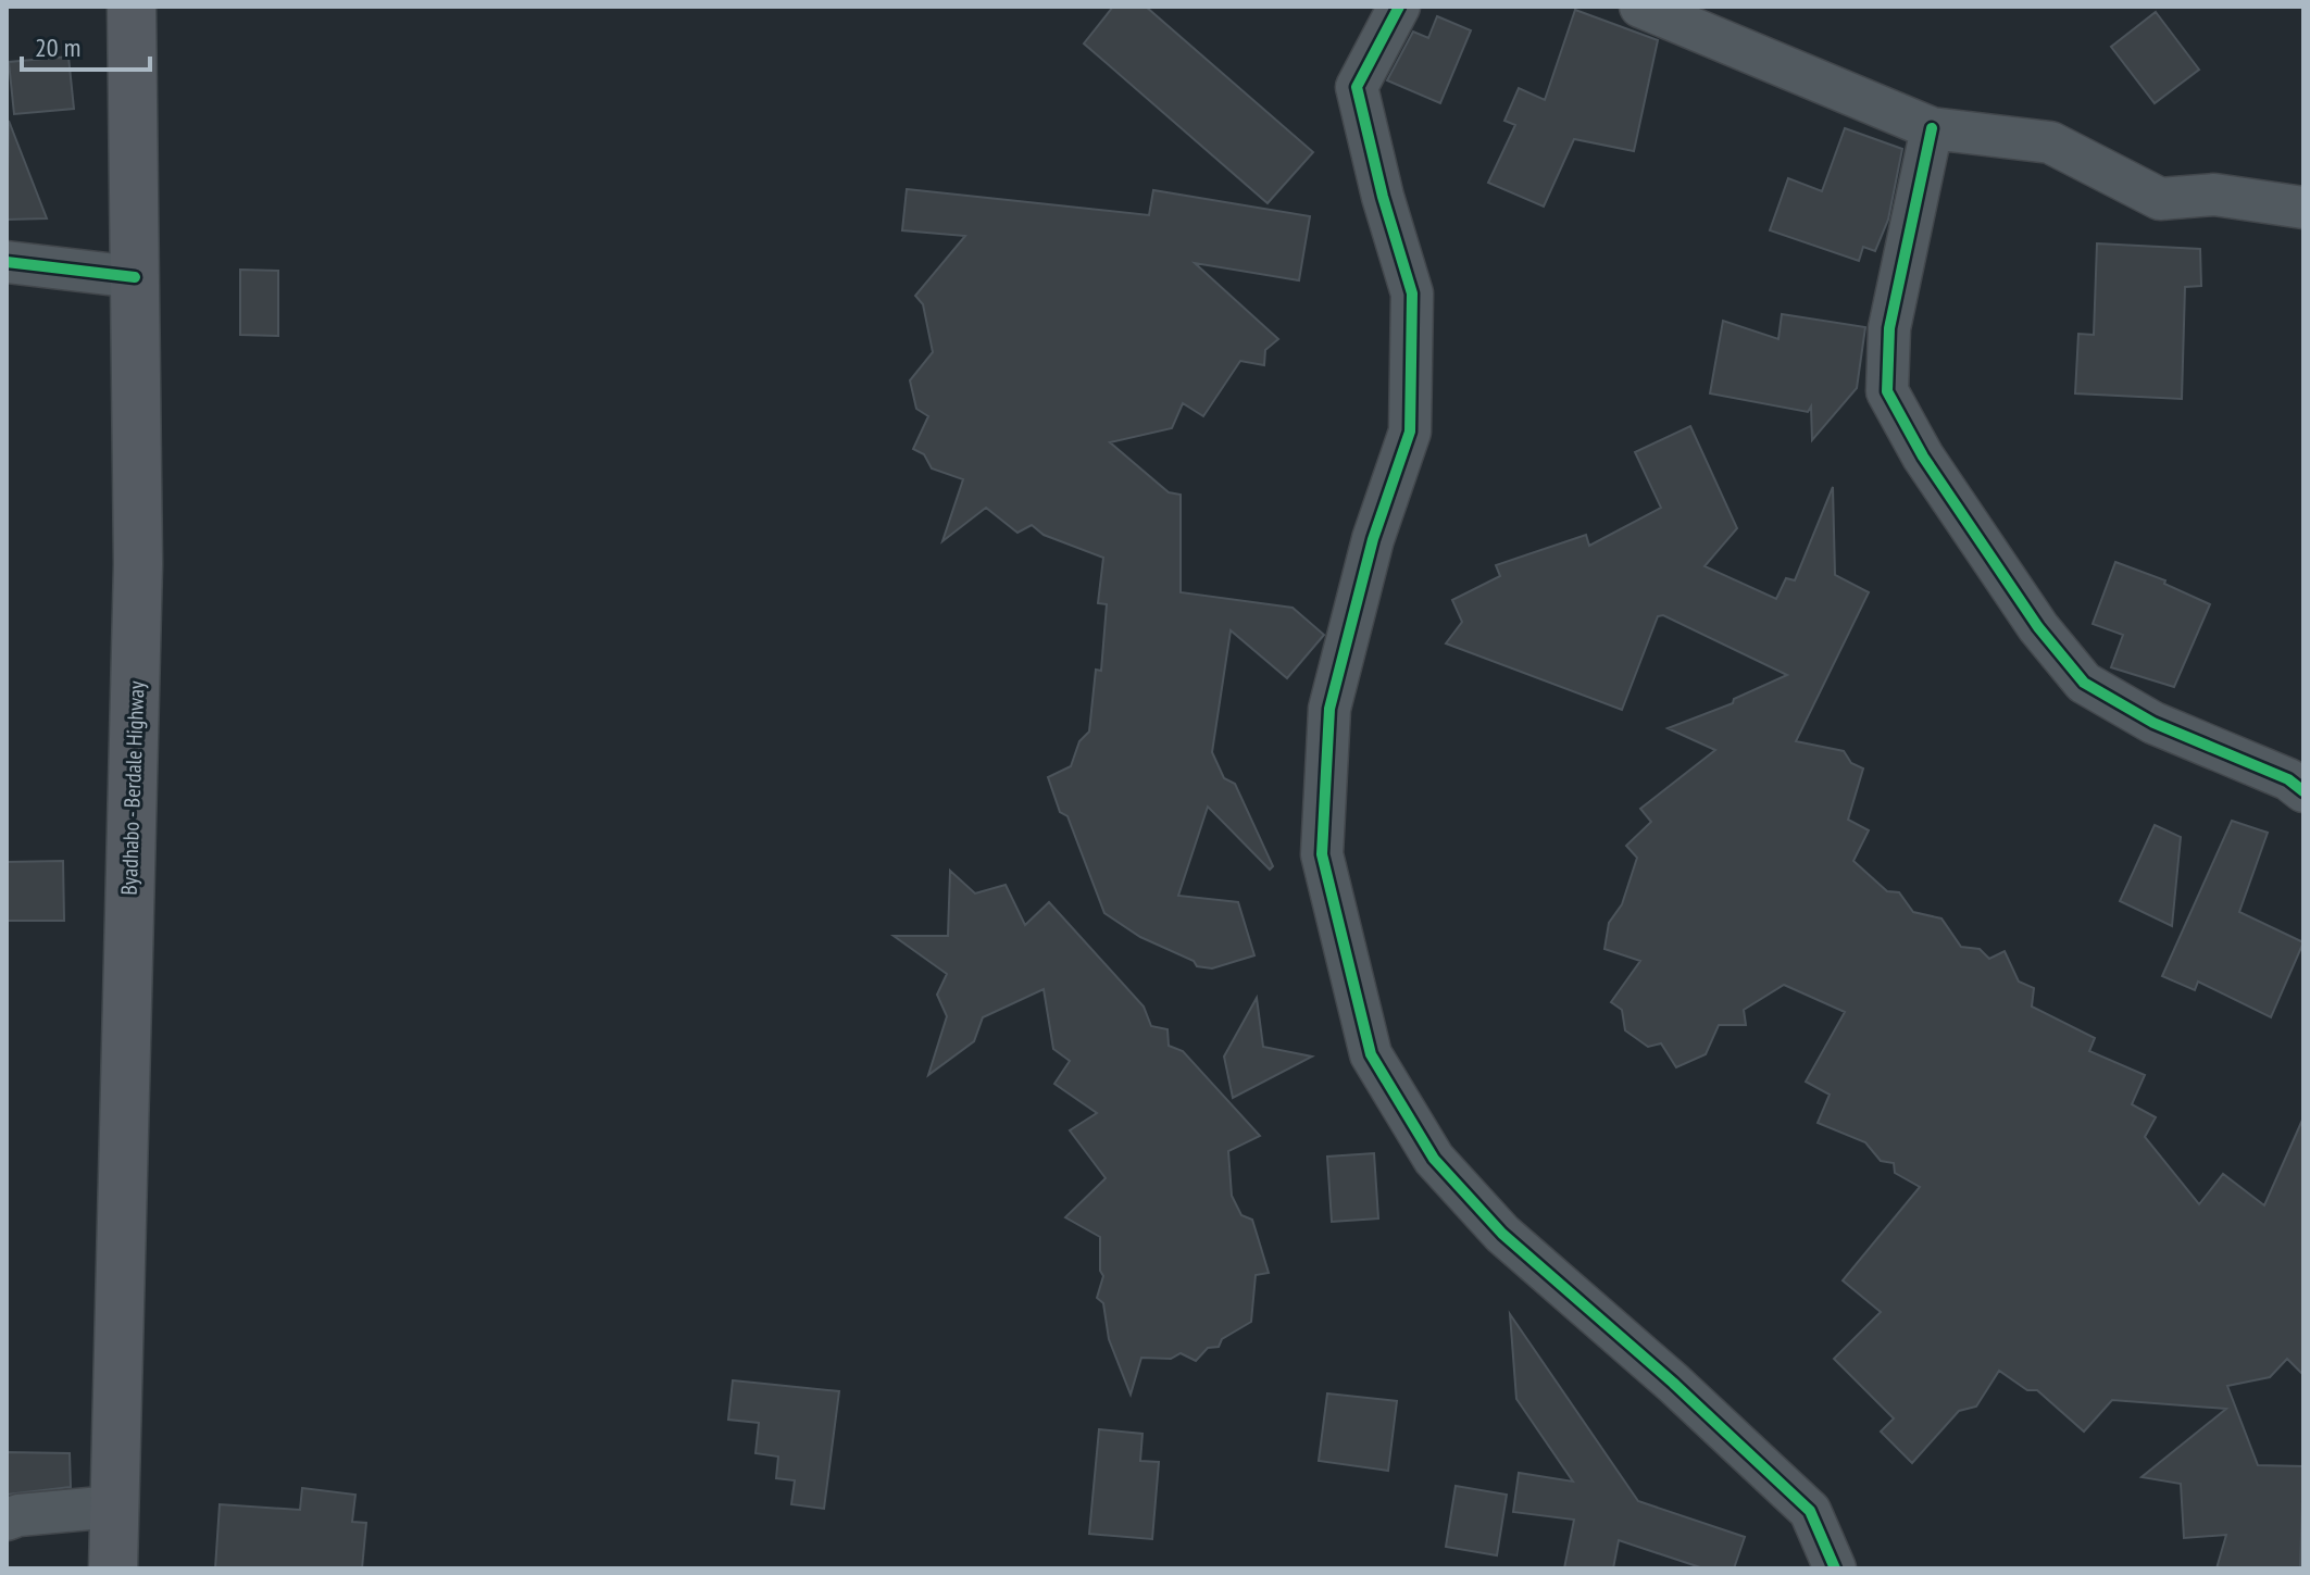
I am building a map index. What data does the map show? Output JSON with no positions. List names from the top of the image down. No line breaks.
{"streets":{"main road":["Byadhabo - Berdale Highway"]},"scale_bar":"20 m"}
